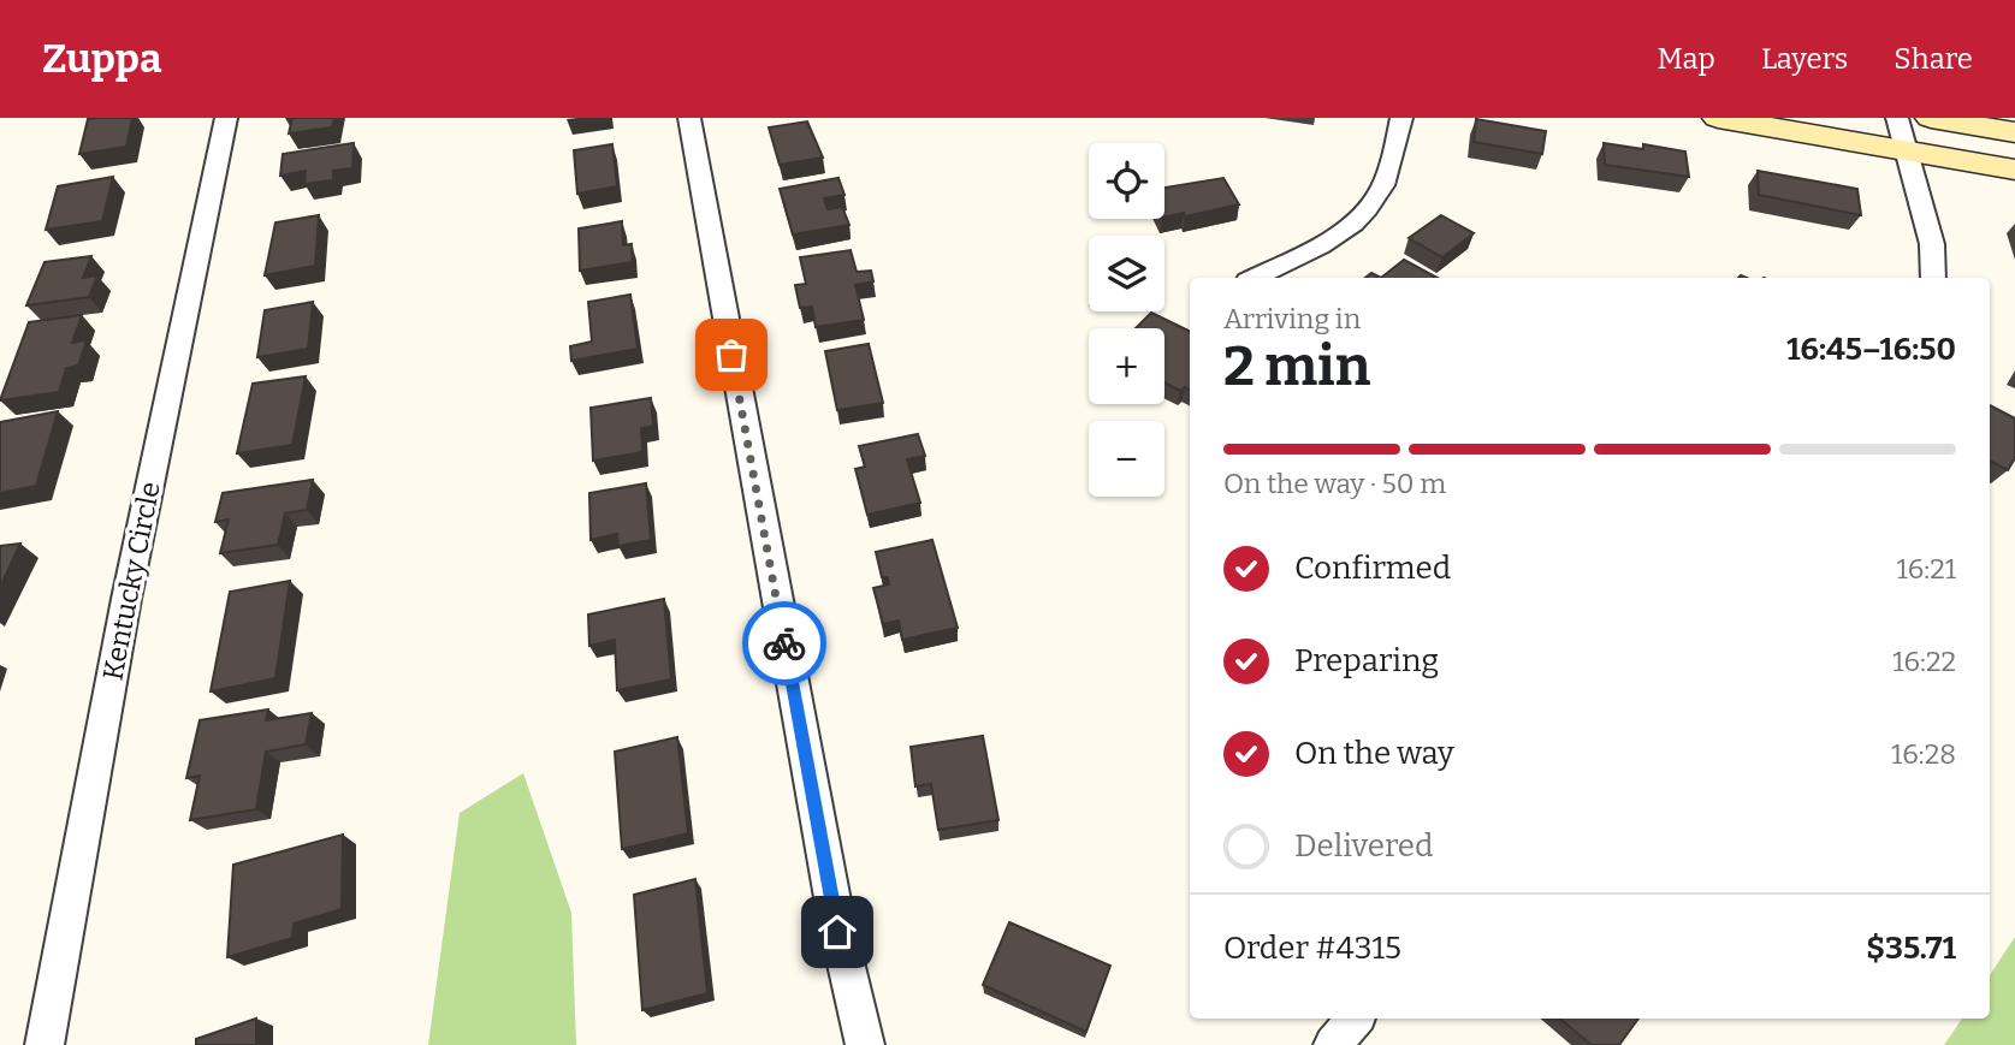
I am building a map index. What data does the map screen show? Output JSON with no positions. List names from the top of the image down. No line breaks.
{"streets":{"street":["Kentucky Circle"]},"page":{"header":"Zuppa","nav":["Map","Layers","Share"],"map_buttons":["+","−"],"heading":["2 min","Arriving in","16:45–16:50"],"panel":["Order #4315","$35.71"],"bar":"On the way · 50 m","list":[["Confirmed","16:21"],["Preparing","16:22"],["On the way","16:28"],"Delivered"]}}
